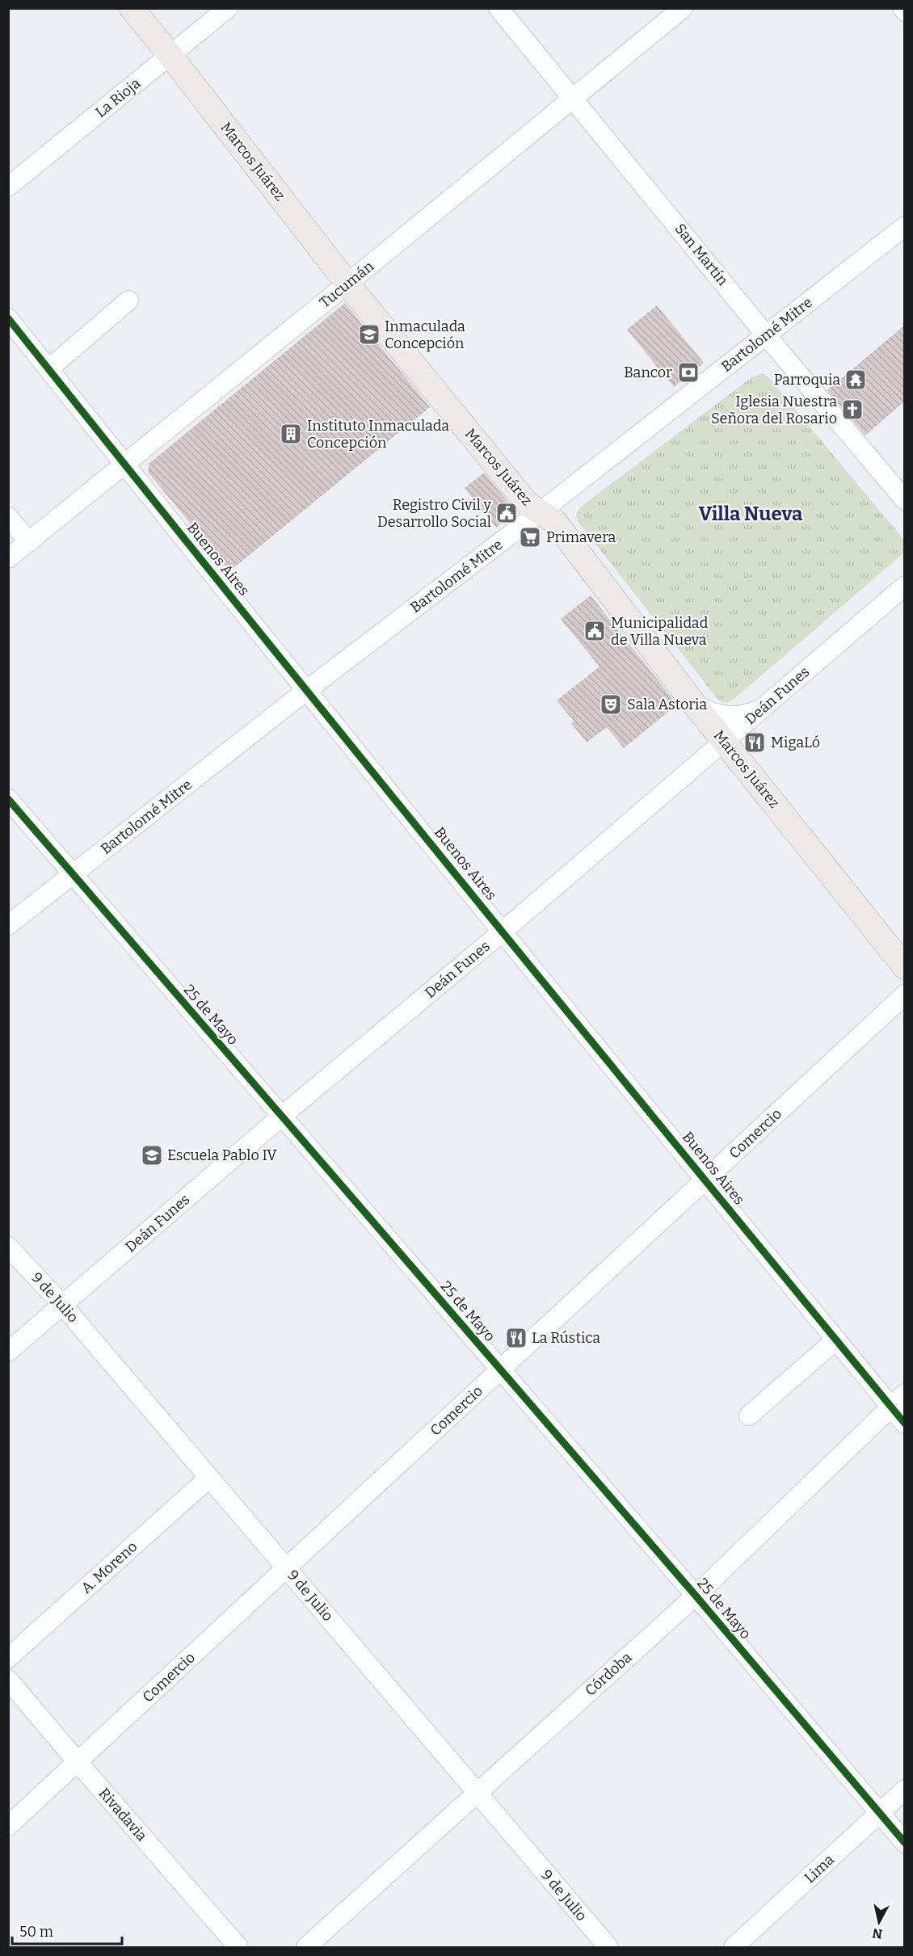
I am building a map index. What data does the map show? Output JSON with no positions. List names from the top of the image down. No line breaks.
{"streets":{"main road":["Marcos Juárez"],"street":["La Rioja","San Martín","Tucumán","Bartolomé Mitre","Buenos Aires","Deán Funes","25 de Mayo","Comercio","9 de Julio","A. Moreno","Córdoba","Rivadavia","Lima"]},"crossings":[["La Rioja","Marcos Juárez"],["Marcos Juárez","Tucumán"],["Marcos Juárez","Bartolomé Mitre"],["Marcos Juárez","Deán Funes"],["San Martín","Tucumán"],["San Martín","Bartolomé Mitre"],["Tucumán","Buenos Aires"],["Bartolomé Mitre","Buenos Aires"],["Bartolomé Mitre","25 de Mayo"],["Buenos Aires","Deán Funes"],["Buenos Aires","Comercio"],["Buenos Aires","Córdoba"],["Deán Funes","25 de Mayo"],["Deán Funes","9 de Julio"],["25 de Mayo","Comercio"],["25 de Mayo","Córdoba"],["25 de Mayo","Lima"],["Comercio","9 de Julio"],["Comercio","Rivadavia"],["9 de Julio","A. Moreno"],["9 de Julio","Córdoba"]],"districts":["Villa Nueva"],"places":{"school or university":["Inmaculada Concepción","Escuela Pablo IV"],"bank":["Bancor"],"temple":["Parroquia"],"church":["Iglesia Nuestra Señora del Rosario"],"building":["Instituto Inmaculada Concepción"],"public building":["Registro Civil y Desarrollo Social","Municipalidad de Villa Nueva"],"supermarket":["Primavera"],"theatre":["Sala Astoria"],"restaurant":["MigaLó","La Rústica"]},"scale_bar":"50 m","north":"bottom"}
